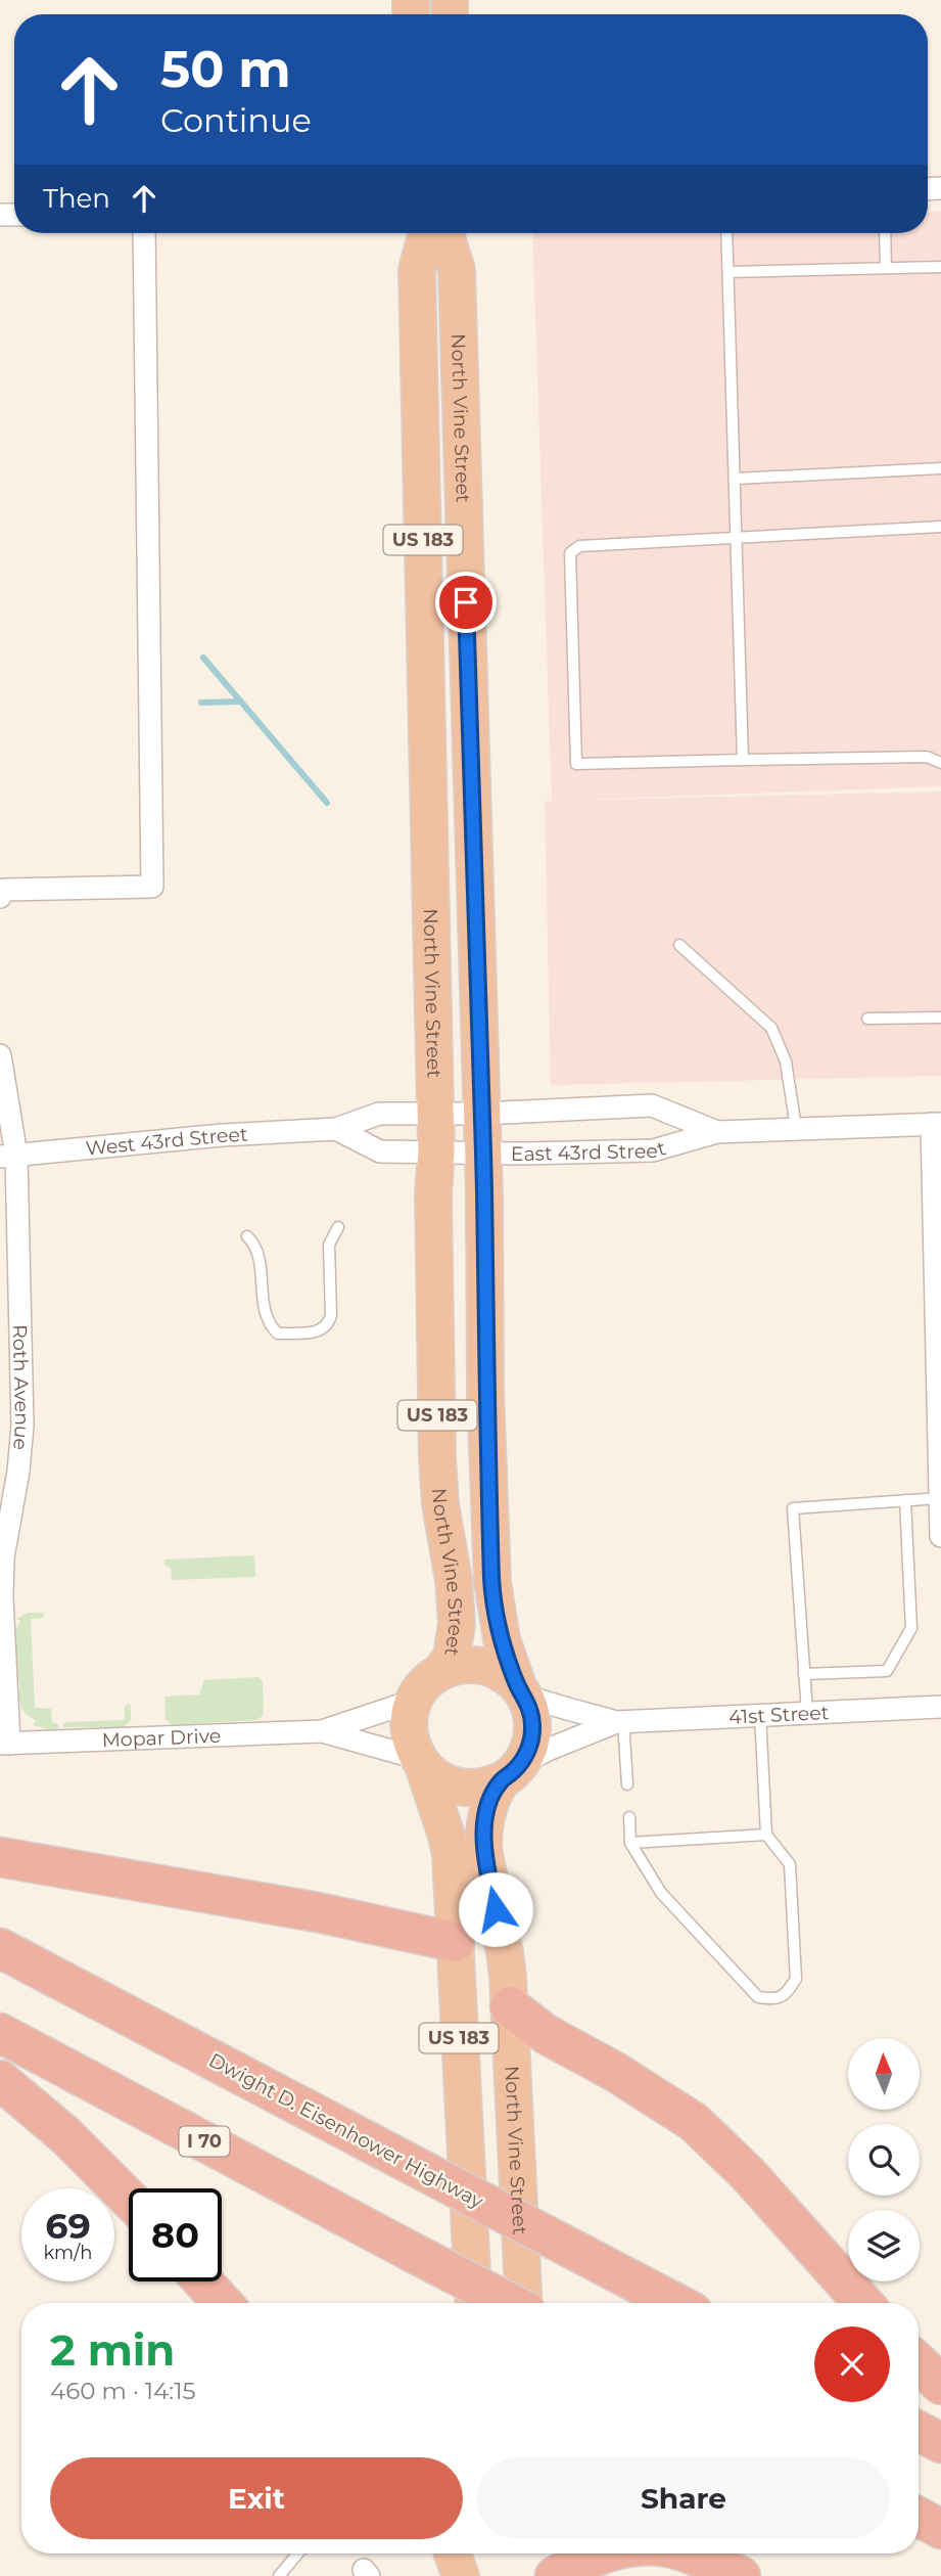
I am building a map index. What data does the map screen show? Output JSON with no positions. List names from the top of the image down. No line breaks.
{"streets":{"highway":["North Vine Street","US 183","Dwight D. Eisenhower Highway","I 70"],"street":["West 43rd Street","East 43rd Street","Roth Avenue","41st Street","Mopar Drive"]},"crossings":[["North Vine Street","US 183"],["North Vine Street","East 43rd Street"],["North Vine Street","41st Street"],["North Vine Street","Mopar Drive"],["US 183","41st Street"],["US 183","Mopar Drive"],["West 43rd Street","East 43rd Street"],["West 43rd Street","Roth Avenue"],["Roth Avenue","Mopar Drive"],["41st Street","Mopar Drive"]],"north":"top","page":{"turn":["50 m","Continue"],"then":"Then","speed":"69 km/h","limit":"80","heading":["2 min","460 m · 14:15"],"buttons":["Exit","Share"]}}
